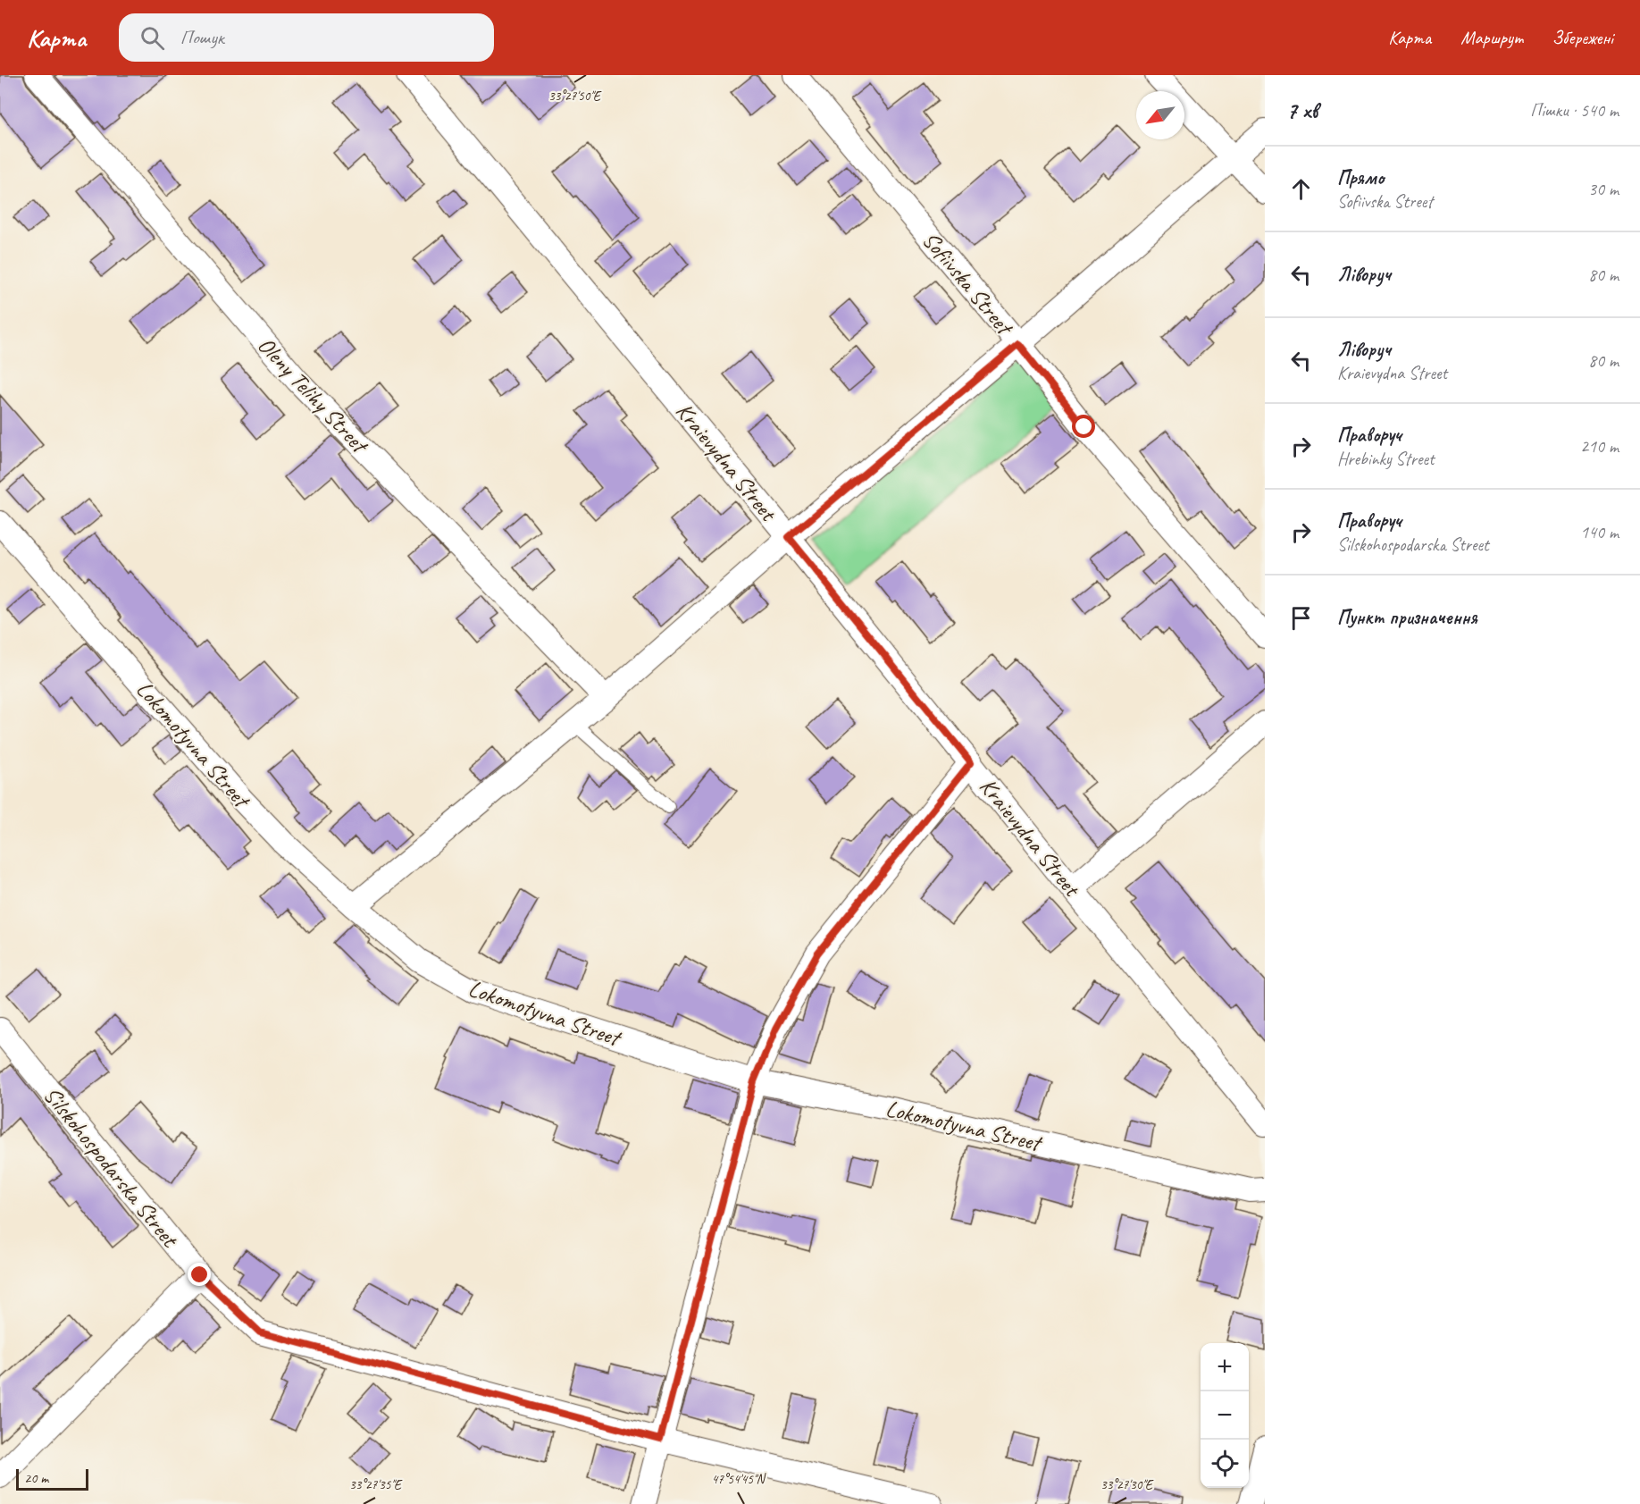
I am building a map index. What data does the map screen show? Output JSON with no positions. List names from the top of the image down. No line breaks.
{"streets":{"street":["Sofiivska Street","Oleny Telihy Street","Kraievydna Street","Lokomotyvna Street","Silskohospodarska Street"]},"scale_bar":"20 m","north":"bottom left","page":{"header":"Карта","search":"Пошук","nav":["Карта","Маршрут","Збережені"],"heading":["7 хв","Пішки · 540 m"],"list":[["Прямо","Sofiivska Street","30 m"],["Ліворуч","80 m"],["Ліворуч","Kraievydna Street","80 m"],["Праворуч","Hrebinky Street","210 m"],["Праворуч","Silskohospodarska Street","140 m"],"Пункт призначення"],"map_buttons":["+","−"],"scale":"20 m"},"coordinates":["33°27'50\"E","47°54'45\"N","33°27'35\"E","33°27'30\"E"]}
